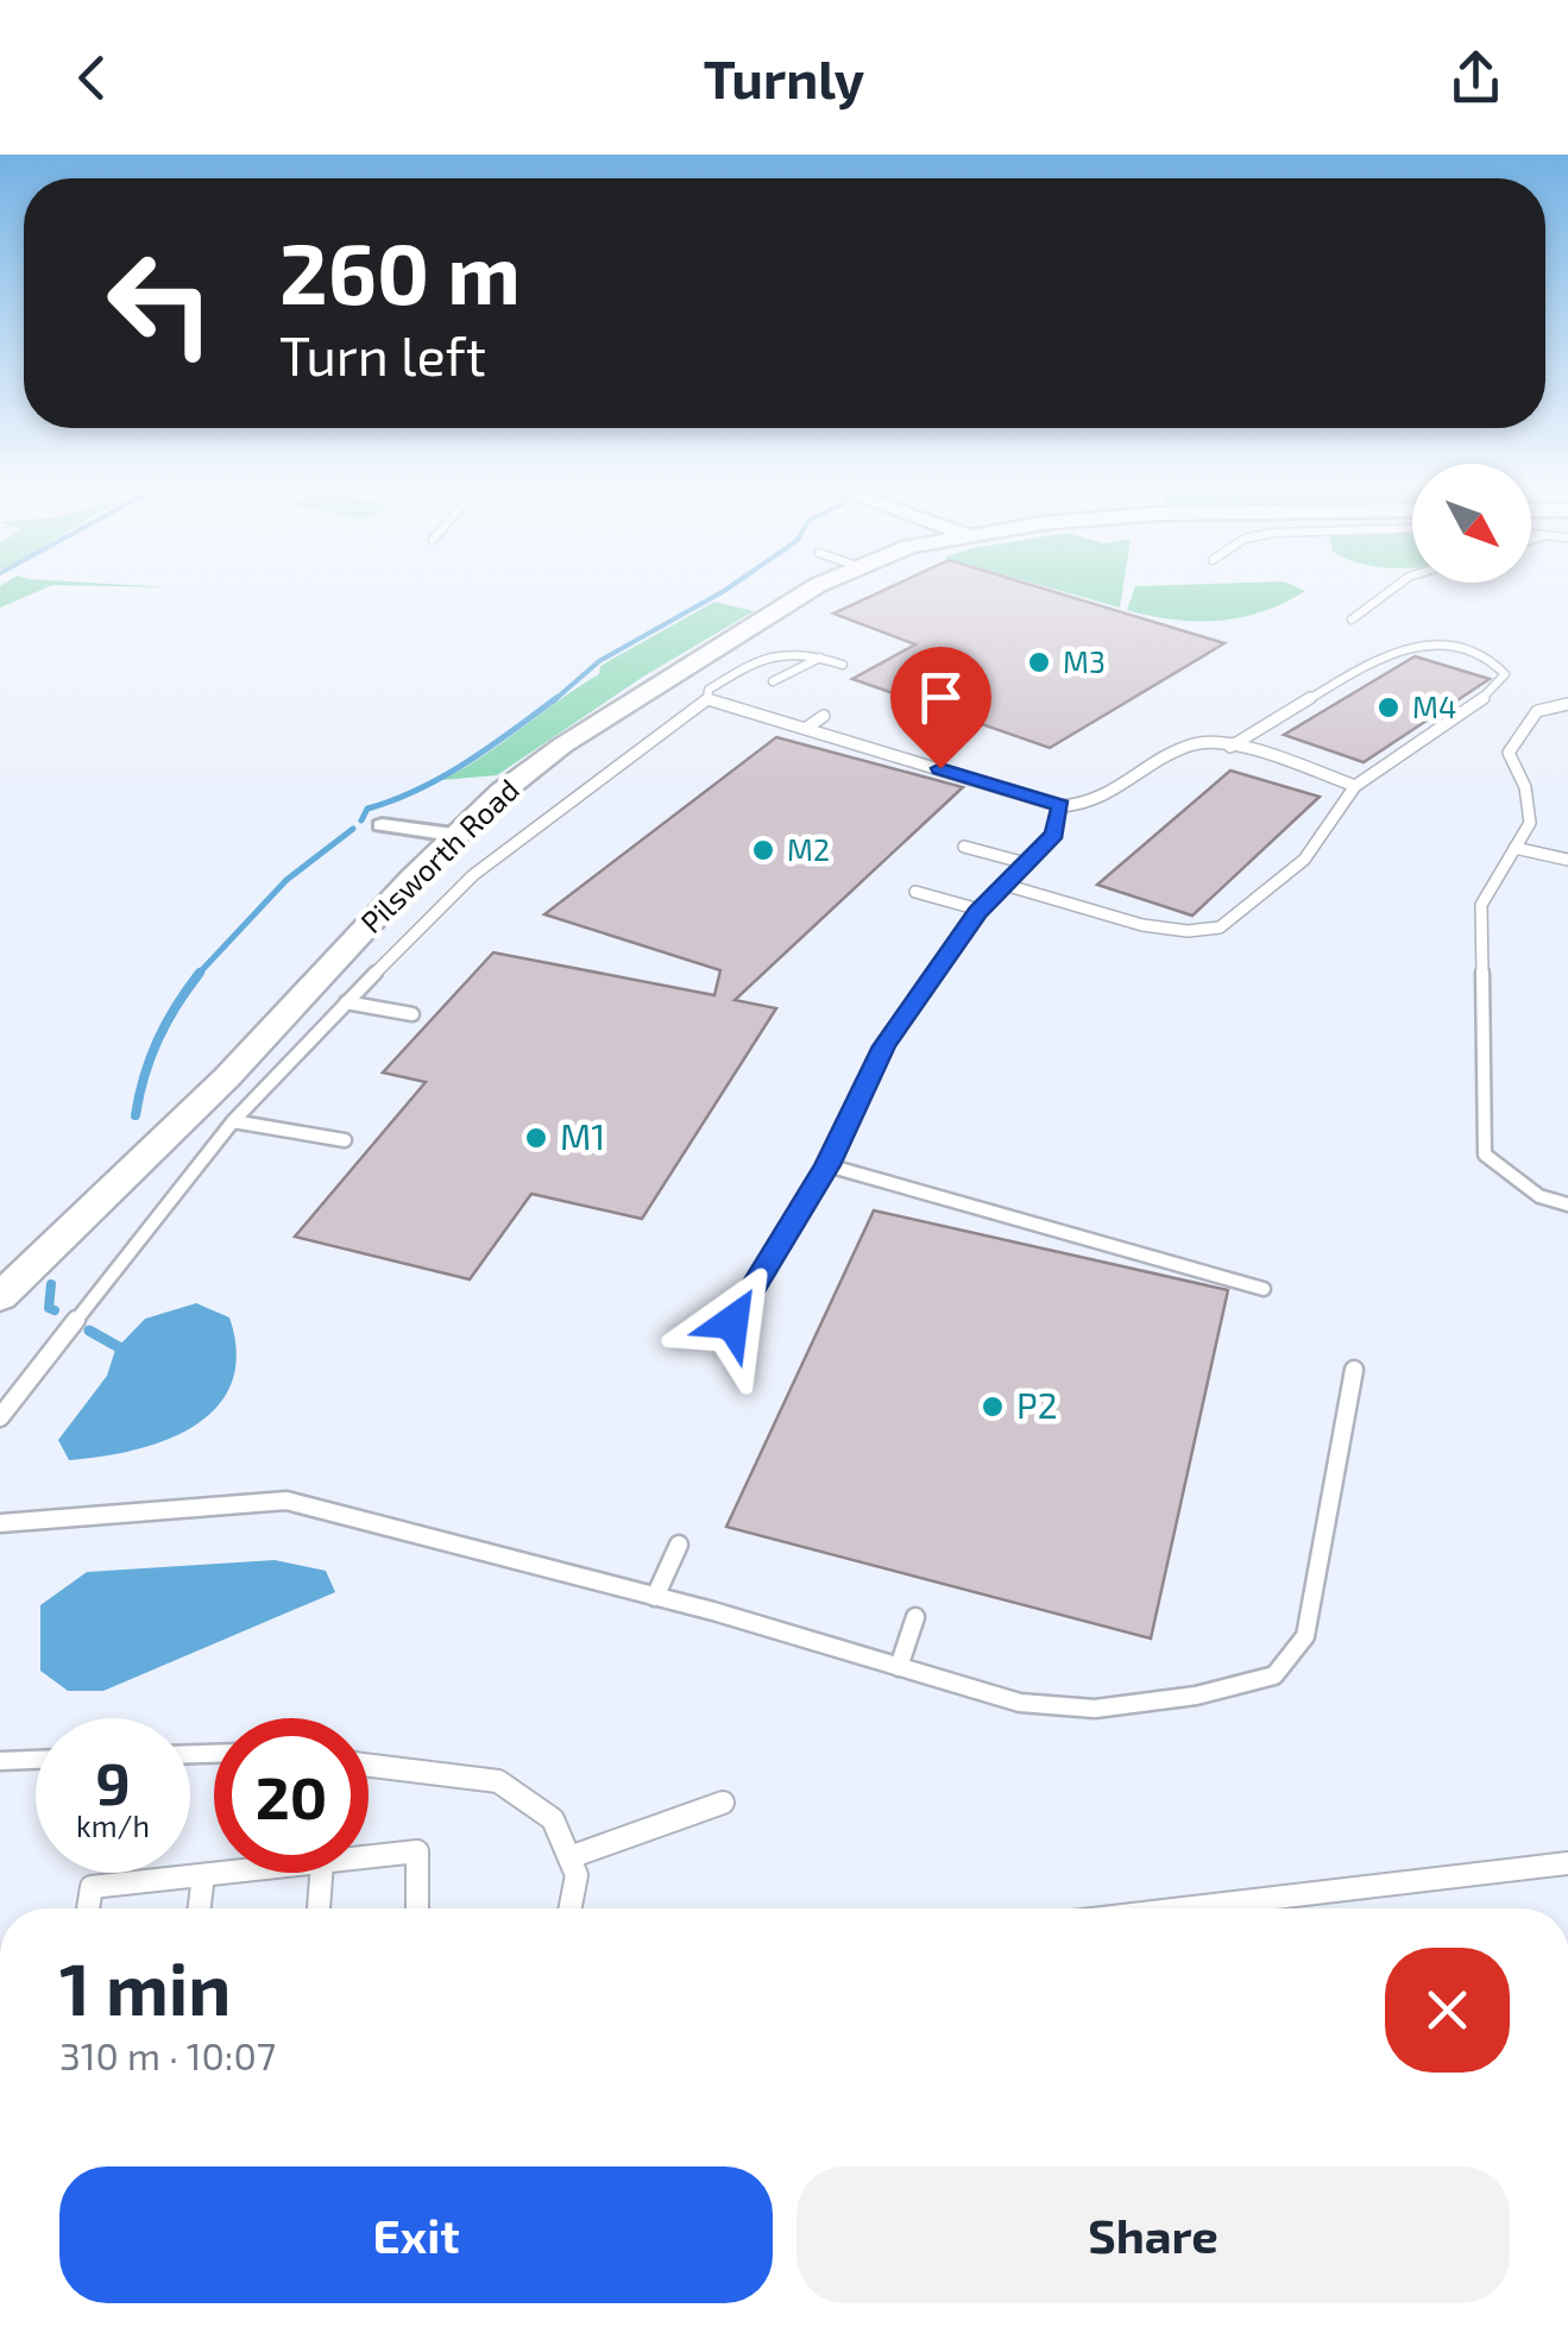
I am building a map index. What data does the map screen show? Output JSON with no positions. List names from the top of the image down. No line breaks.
{"streets":{"street":["Pilsworth Road"]},"places":["M3","M4","M2","M1","P2"],"north":"bottom right","page":{"header":"Turnly","turn":["260 m","Turn left"],"speed":"9 km/h","limit":"20","heading":["1 min","310 m · 10:07"],"buttons":["Exit","Share"]}}
